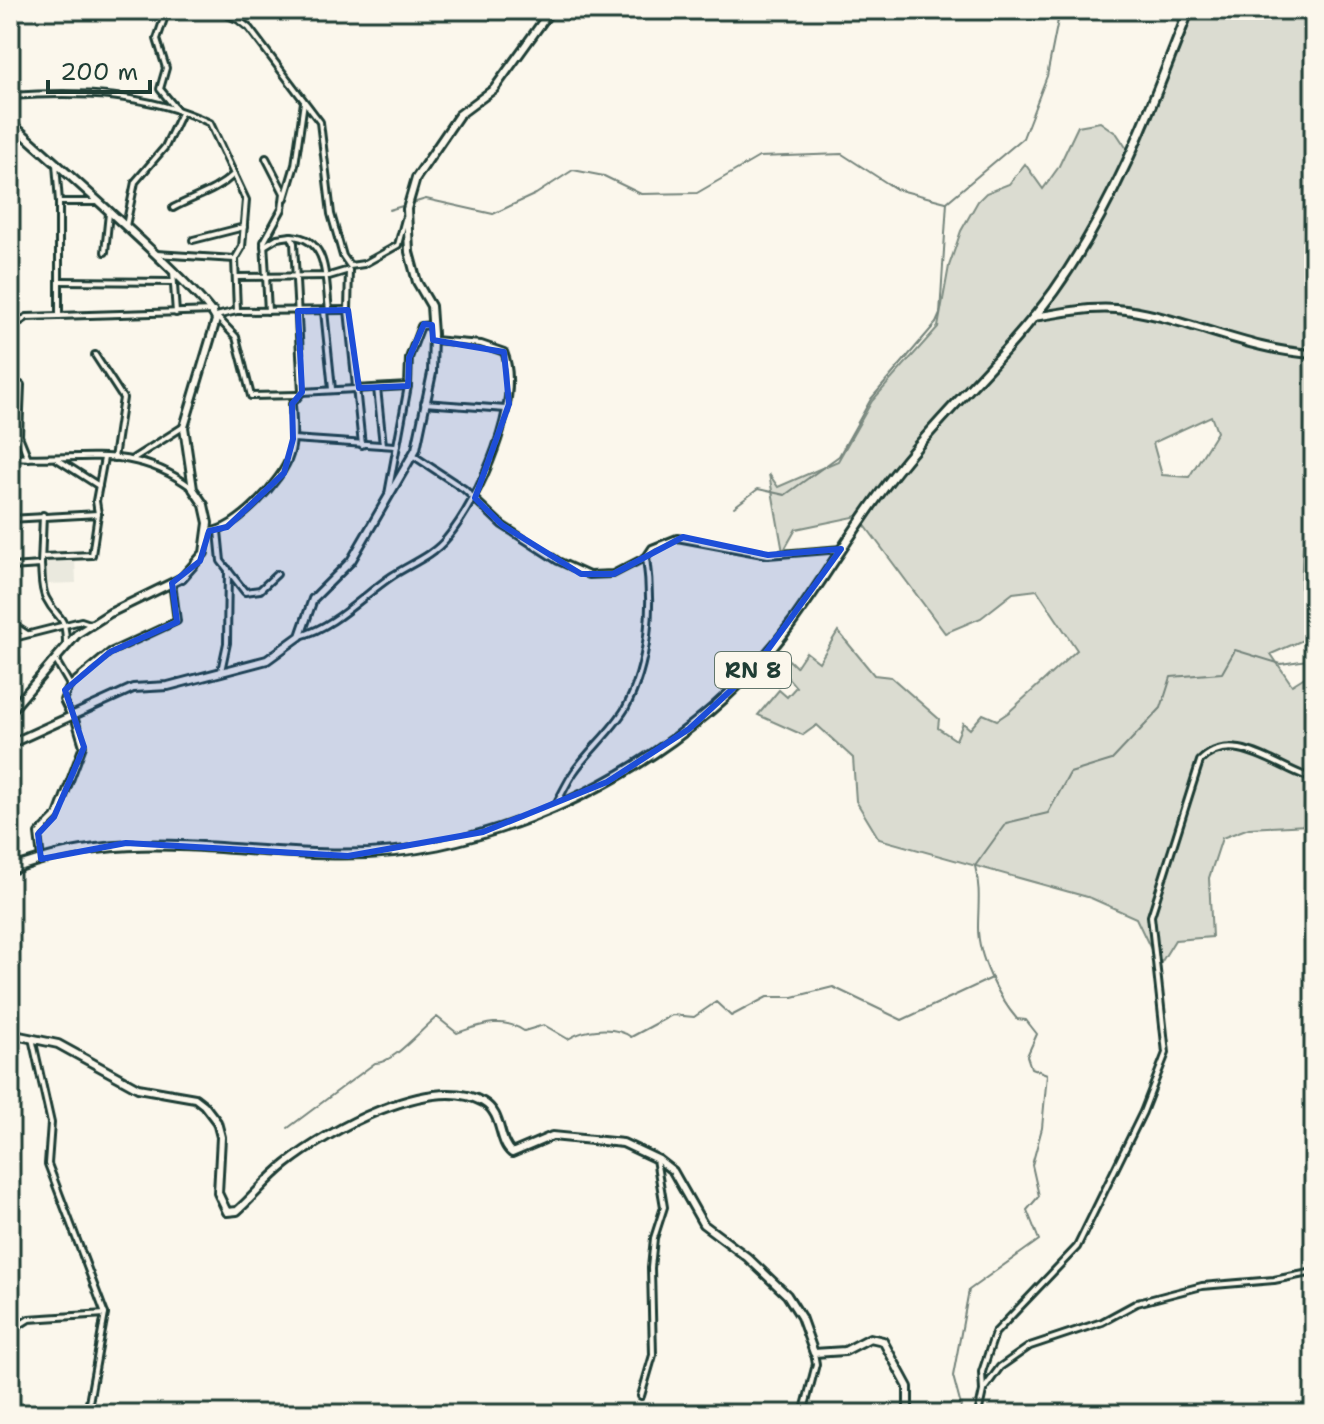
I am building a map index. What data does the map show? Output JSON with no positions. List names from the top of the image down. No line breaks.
{"streets":{"main road":["RN 8"]},"scale_bar":"200 m"}
